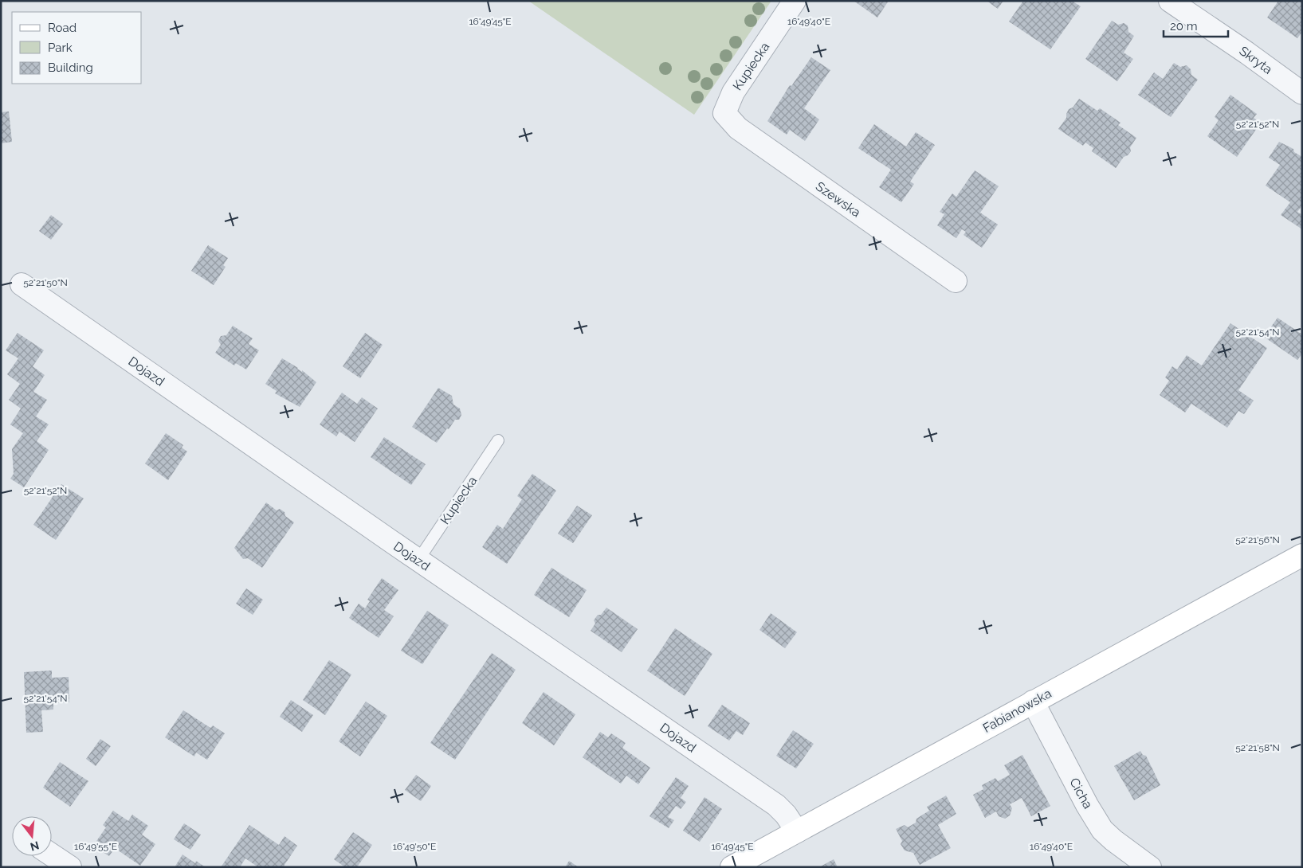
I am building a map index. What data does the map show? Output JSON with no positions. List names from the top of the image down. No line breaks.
{"streets":{"street":["Skryta","Kupiecka","Szewska","Dojazd","Fabianowska","Cicha"]},"crossings":[["Kupiecka","Szewska"],["Kupiecka","Dojazd"],["Dojazd","Fabianowska"],["Fabianowska","Cicha"]],"legend":["Road","Park","Building"],"scale_bar":"20 m","north":"bottom","coordinates":["16°49'45\"E","16°49'40\"E","52°21'52\"N","52°21'50\"N","52°21'54\"N","52°21'56\"N","52°21'58\"N","16°49'55\"E","16°49'50\"E"]}
